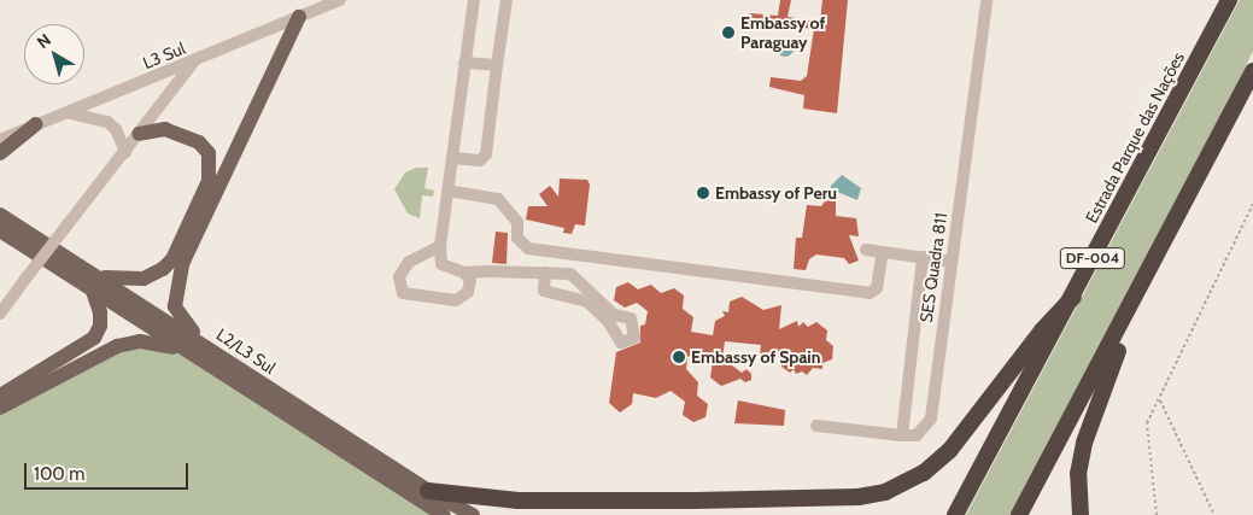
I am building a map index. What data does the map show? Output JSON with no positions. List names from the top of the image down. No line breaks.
{"streets":{"highway":["Estrada Parque das Nações","DF-004"],"main road":["L2/L3 Sul"],"street":["L3 Sul","SES Quadra 811"]},"places":["Embassy of Paraguay","Embassy of Peru","Embassy of Spain"],"scale_bar":"100 m","north":"top left"}
